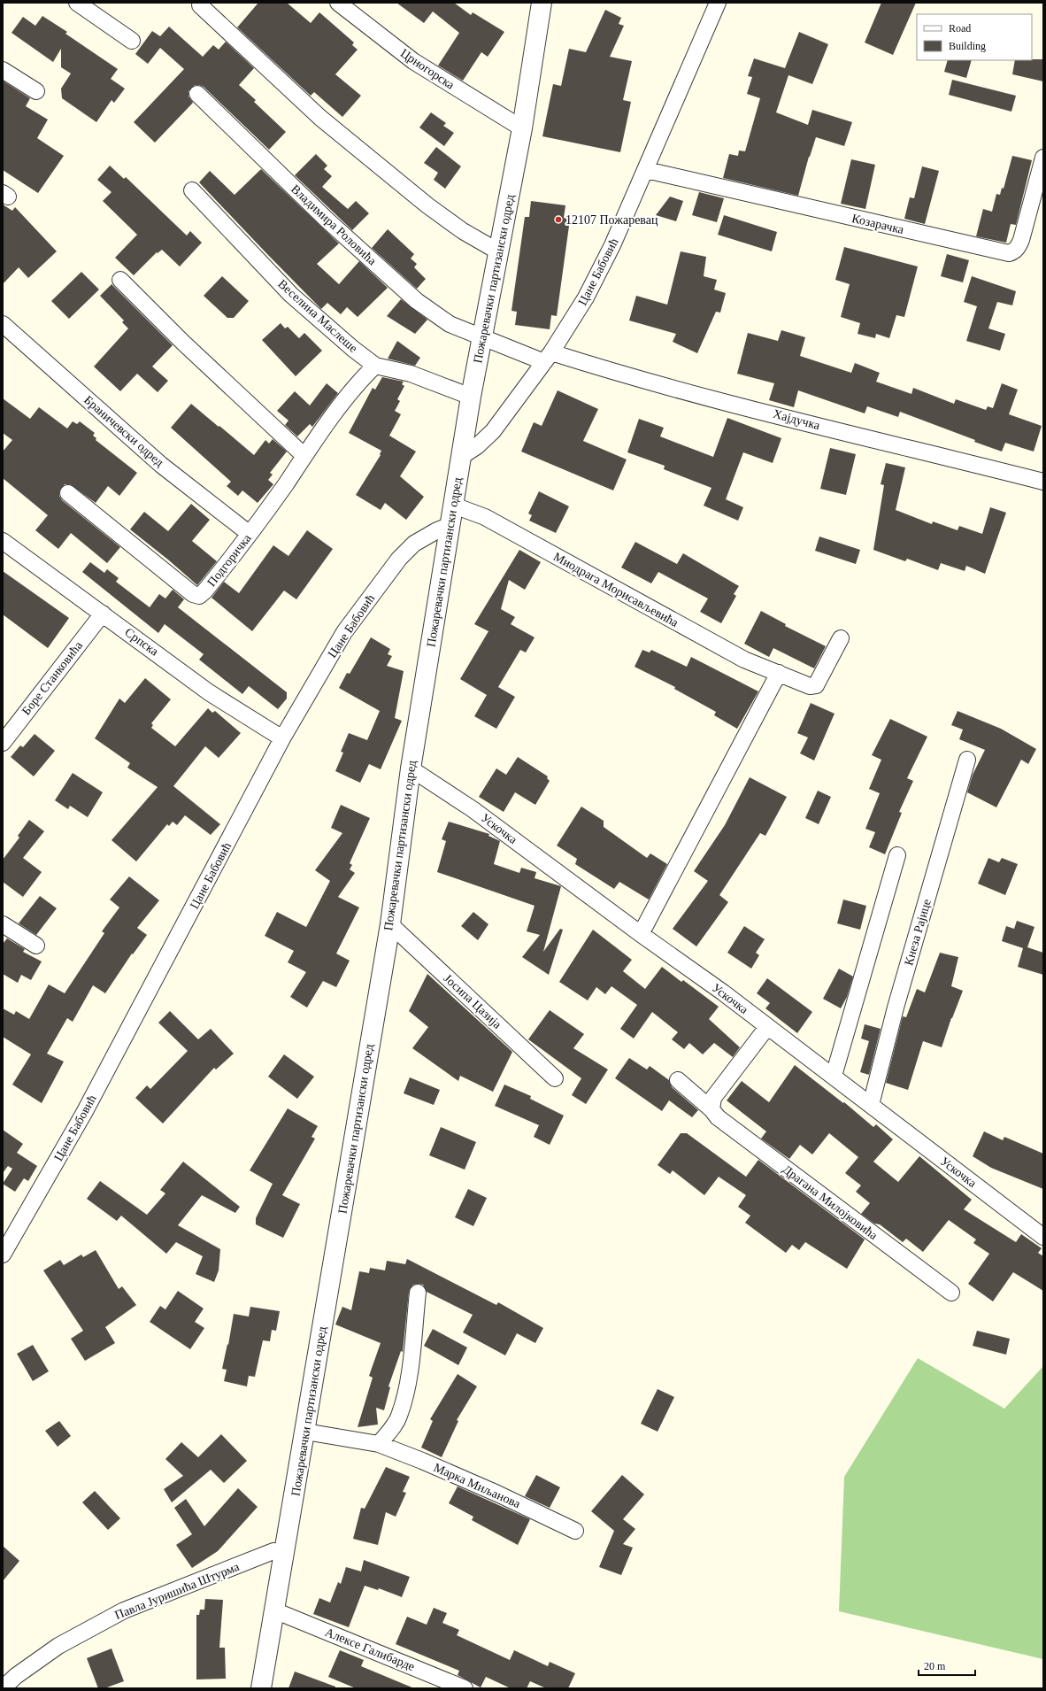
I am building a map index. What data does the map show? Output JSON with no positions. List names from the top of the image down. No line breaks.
{"streets":{"street":["Црногорска","Козарачка","Владимира Роловића","Цане Бабовић","Пожаревачки партизански одред","Веселина Маслеше","Хајдучка","Браничевски одред","Подгоричка","Миодрага Морисављевића","Српска","Боре Станковића","Ускочка","Кнеза Рајице","Јосипа Цазија","Драгана Милојковића","Марка Миљанова","Павла Јуришића Штурма","Алексе Галибарде"]},"crossings":[["Црногорска","Пожаревачки партизански одред"],["Козарачка","Цане Бабовић"],["Владимира Роловића","Цане Бабовић"],["Владимира Роловића","Пожаревачки партизански одред"],["Владимира Роловића","Хајдучка"],["Цане Бабовић","Пожаревачки партизански одред"],["Цане Бабовић","Хајдучка"],["Цане Бабовић","Српска"],["Пожаревачки партизански одред","Веселина Маслеше"],["Пожаревачки партизански одред","Миодрага Морисављевића"],["Пожаревачки партизански одред","Ускочка"],["Пожаревачки партизански одред","Јосипа Цазија"],["Пожаревачки партизански одред","Марка Миљанова"],["Пожаревачки партизански одред","Павла Јуришића Штурма"],["Пожаревачки партизански одред","Алексе Галибарде"],["Веселина Маслеше","Подгоричка"],["Браничевски одред","Подгоричка"],["Српска","Боре Станковића"],["Ускочка","Кнеза Рајице"]],"places":["12107 Пожаревац"],"legend":["Road","Building"],"scale_bar":"20 m"}
